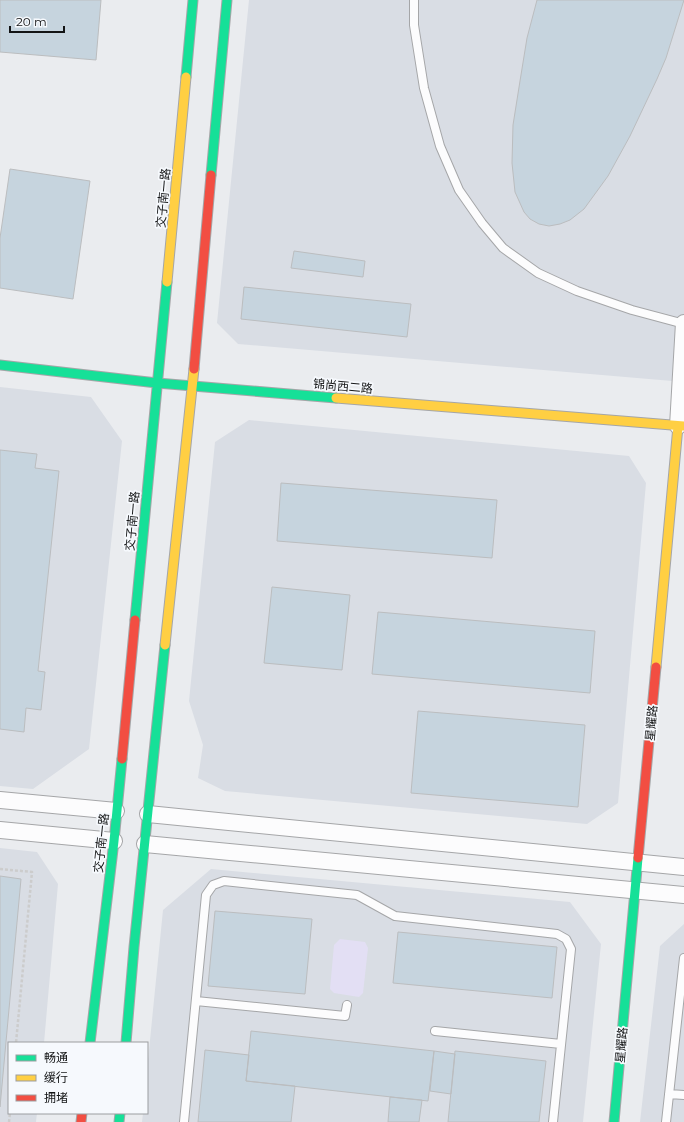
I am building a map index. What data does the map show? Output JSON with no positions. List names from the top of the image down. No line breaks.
{"streets":{"street":["交子南一路","锦尚西二路","星耀路"]},"crossings":[["交子南一路","锦尚西二路"],["锦尚西二路","星耀路"]],"legend":["畅通","缓行","拥堵"],"scale_bar":"20 m"}
